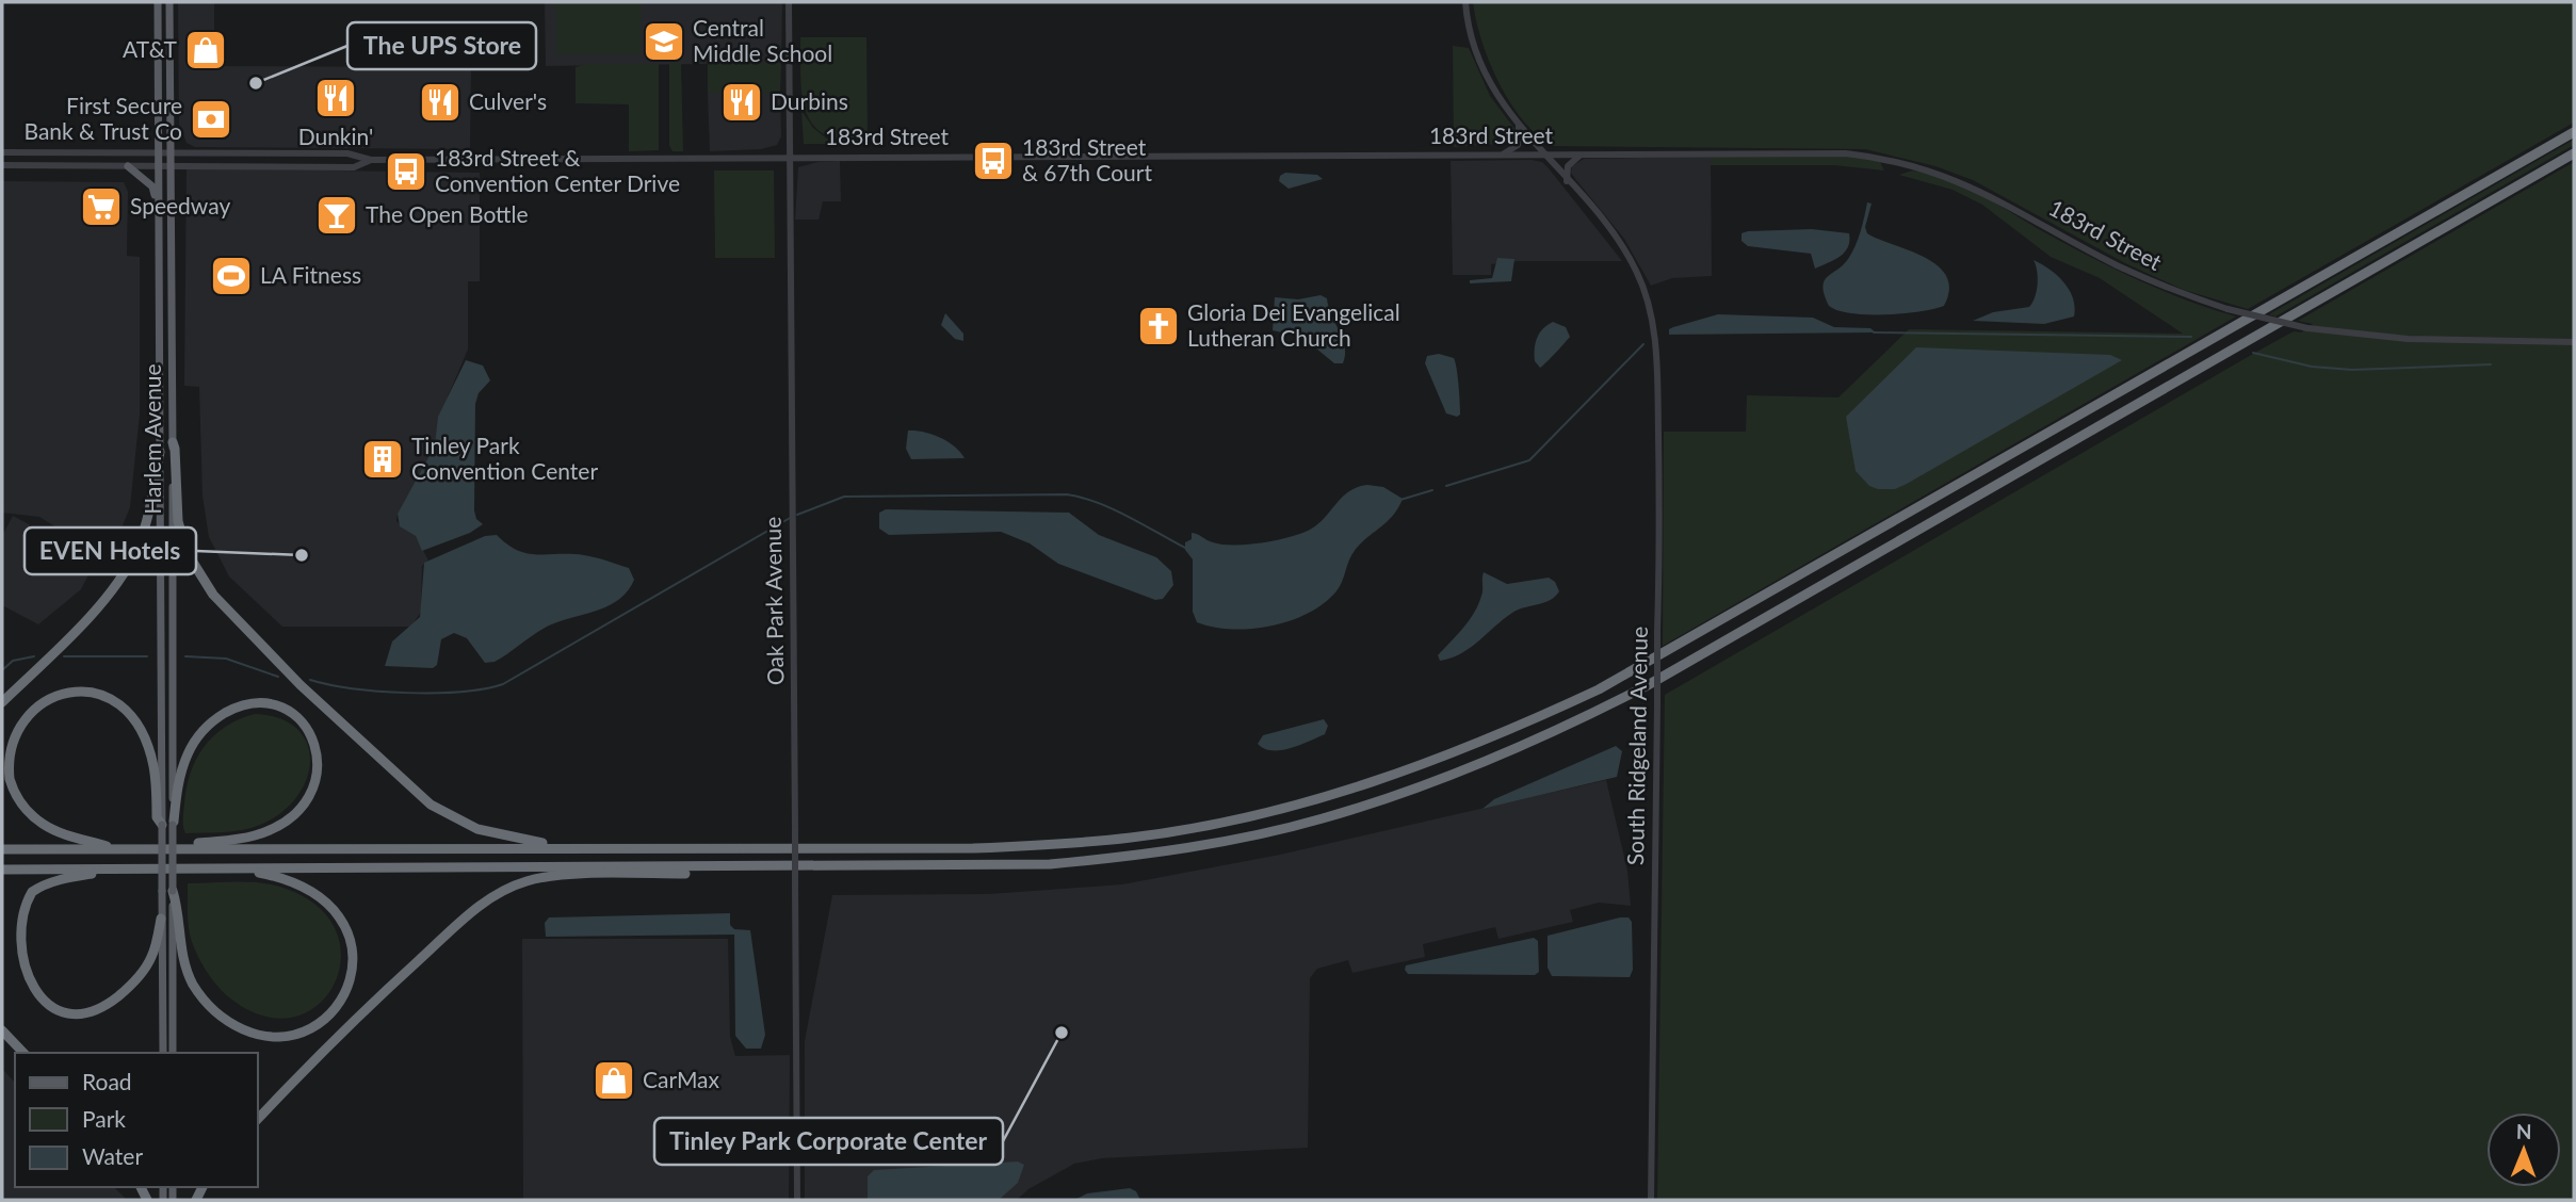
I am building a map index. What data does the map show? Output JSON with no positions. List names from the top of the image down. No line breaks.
{"streets":{"main road":["Harlem Avenue"],"street":["183rd Street","Oak Park Avenue","South Ridgeland Avenue"]},"crossings":[["183rd Street","Harlem Avenue"],["183rd Street","Oak Park Avenue"],["183rd Street","South Ridgeland Avenue"]],"places":{"school or university":["Central Middle School"],"shop":["AT&T","CarMax"],"other":["The UPS Store","EVEN Hotels","Tinley Park Corporate Center"],"restaurant":["Dunkin'","Culver's","Durbins"],"bank":["First Secure Bank & Trust Co"],"bus stop":["183rd Street & 67th Court","183rd Street & Convention Center Drive"],"supermarket":["Speedway"],"bar":["The Open Bottle"],"sports":["LA Fitness"],"church":["Gloria Dei Evangelical Lutheran Church"],"building":["Tinley Park Convention Center"]},"legend":["Road","Park","Water"],"north":"top"}
